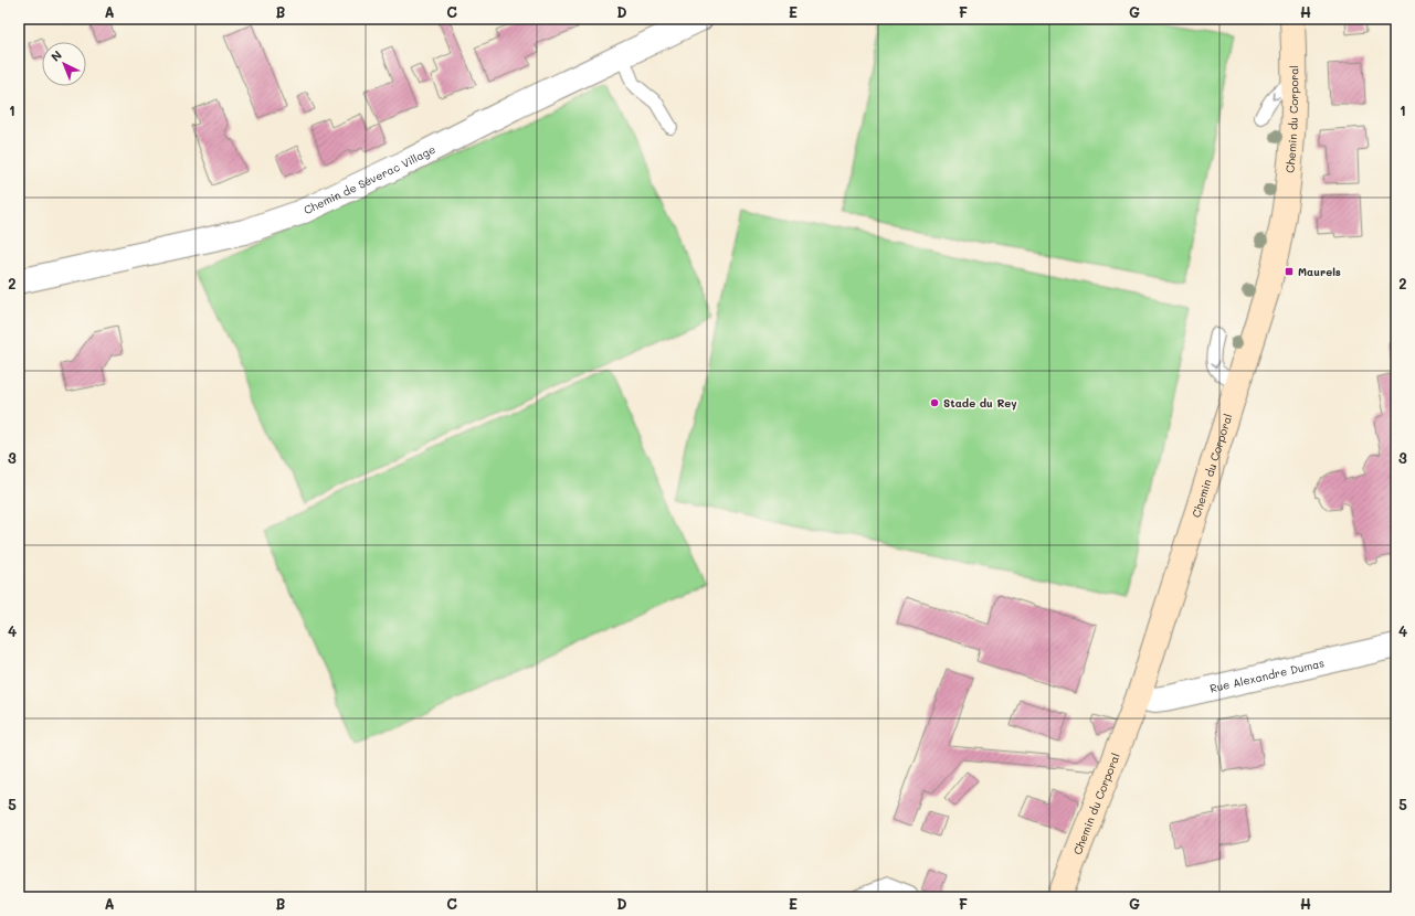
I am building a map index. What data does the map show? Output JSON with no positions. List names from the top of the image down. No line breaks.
{"streets":{"street":["Chemin du Corporal","Chemin de Séverac Village","Rue Alexandre Dumas"]},"crossings":[["Chemin du Corporal","Rue Alexandre Dumas"]],"places":{"transit":["Maurels"],"other":["Stade du Rey"]},"north":"top left","grid":{"columns":["A","B","C","D","E","F","G","H"],"rows":["1","2","3","4","5"]}}
